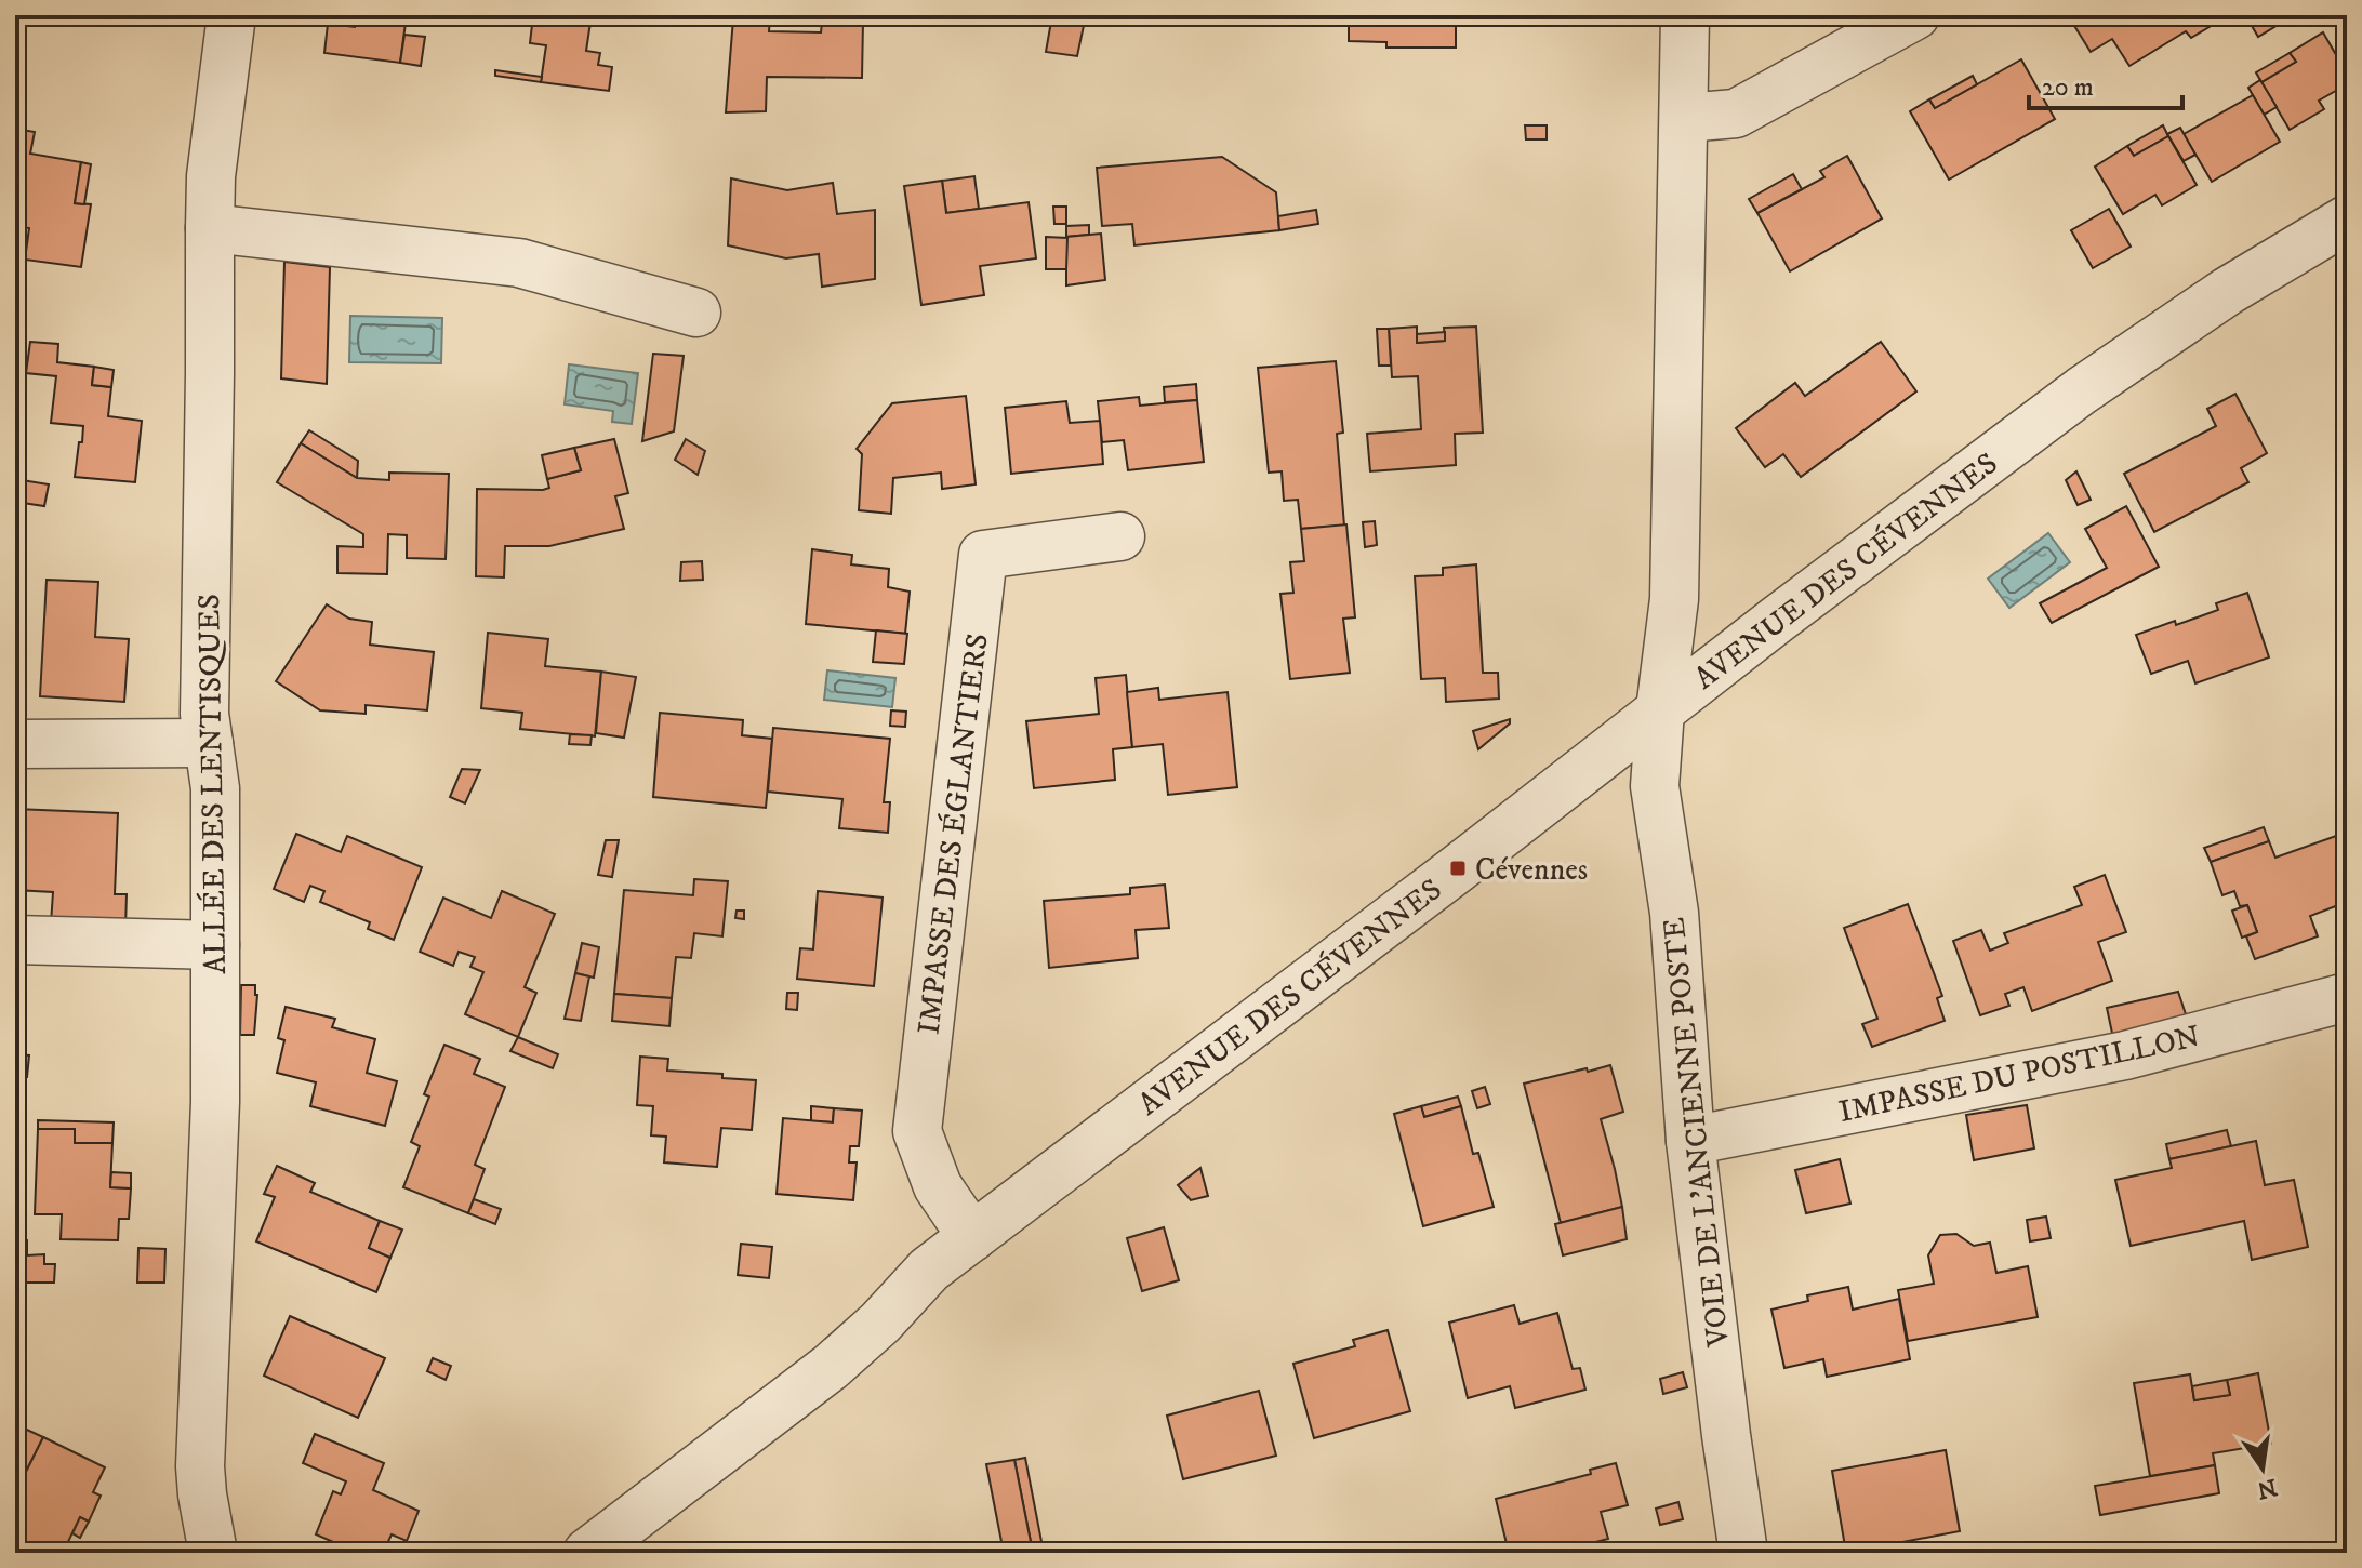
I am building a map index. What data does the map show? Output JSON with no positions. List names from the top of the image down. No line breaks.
{"streets":{"street":["AVENUE DES CÉVENNES","ALLÉE DES LENTISQUES","IMPASSE DES ÉGLANTIERS","IMPASSE DU POSTILLON","VOIE DE L'ANCIENNE POSTE"]},"crossings":[["AVENUE DES CÉVENNES","IMPASSE DES ÉGLANTIERS"],["AVENUE DES CÉVENNES","VOIE DE L'ANCIENNE POSTE"],["IMPASSE DU POSTILLON","VOIE DE L'ANCIENNE POSTE"]],"places":{"transit":["Cévennes"]},"scale_bar":"20 m","north":"bottom"}
